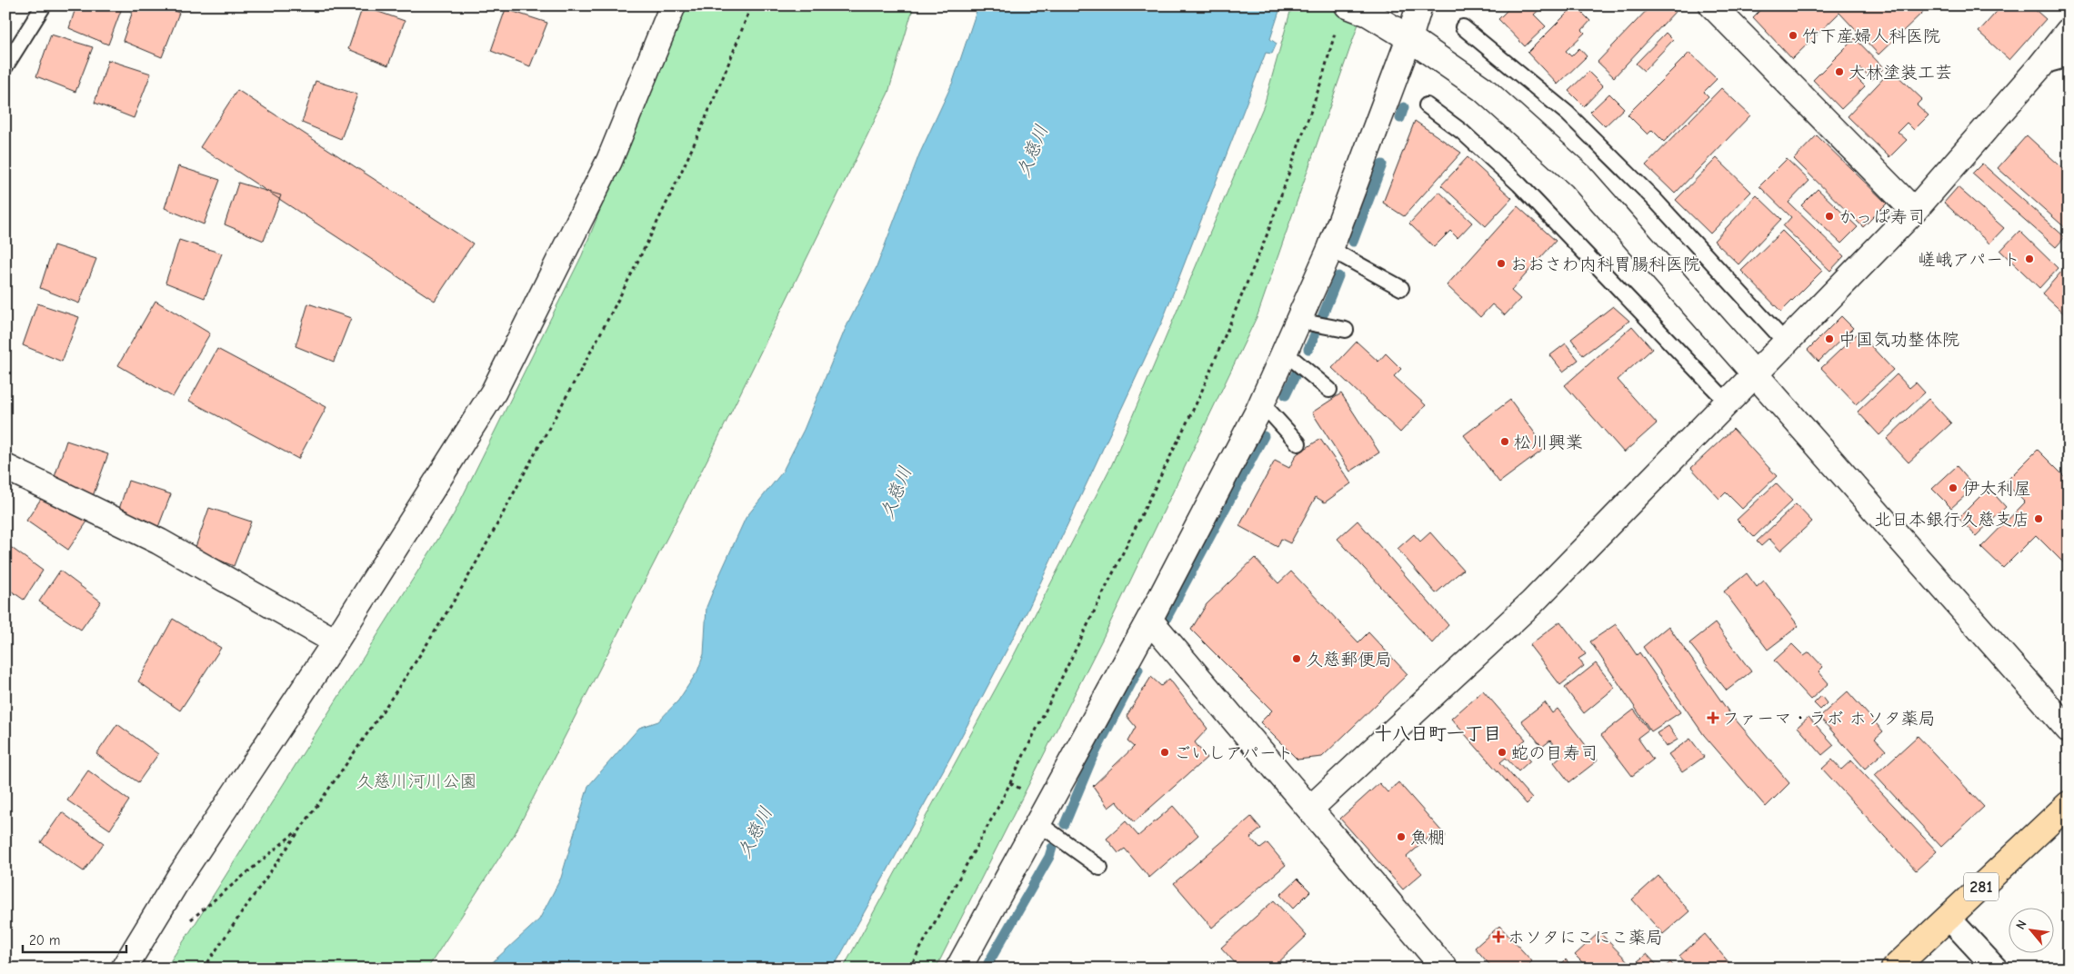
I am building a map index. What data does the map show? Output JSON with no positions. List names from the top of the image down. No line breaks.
{"streets":{"highway":["281"]},"districts":["十八日町一丁目"],"water":["久慈川"],"parks":["久慈川河川公園"],"places":{"other":["竹下産婦人科医院","大林塗装工芸","かっぱ寿司","嵯峨アパート","おおさわ内科胃腸科医院","中国気功整体院","松川興業","伊太利屋","北日本銀行久慈支店","久慈郵便局","ごいしアパート","蛇の目寿司","魚棚"],"health":["ファーマ・ラボ ホソタ薬局","ホソタにこにこ薬局"]},"scale_bar":"20 m","north":"top left"}
